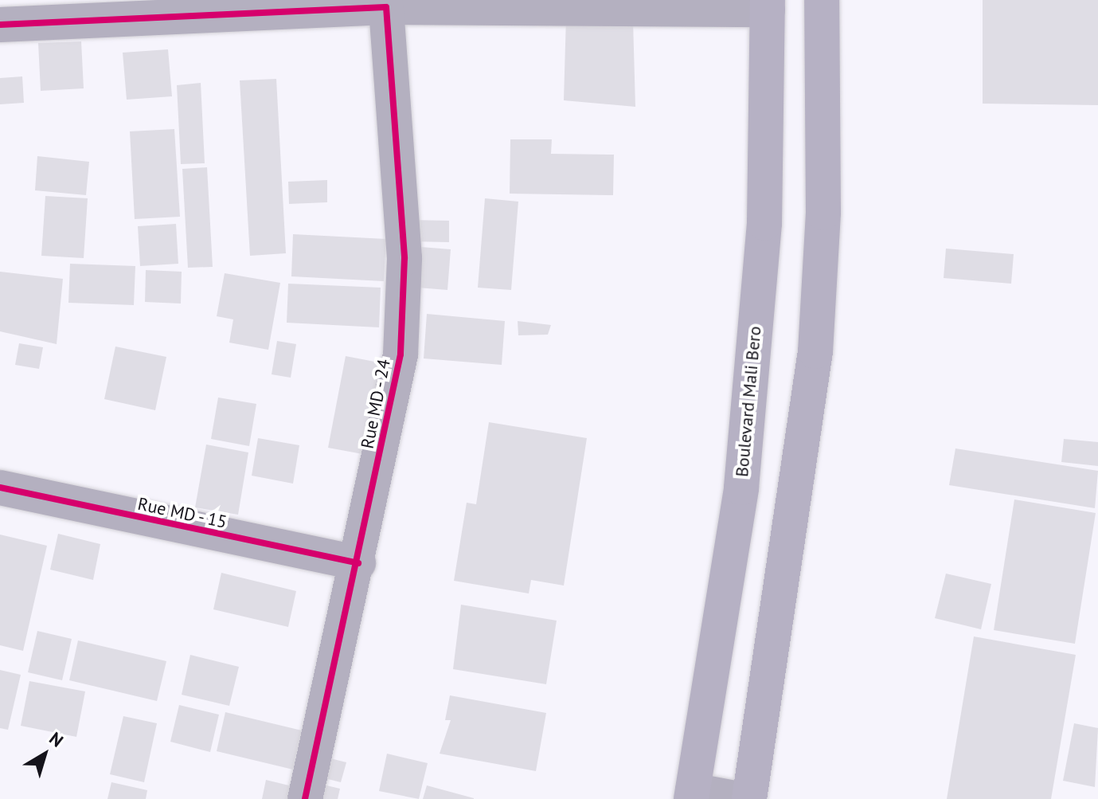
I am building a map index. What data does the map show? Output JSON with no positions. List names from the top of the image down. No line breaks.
{"streets":{"main road":["Boulevard Mali Bero"],"street":["Rue MD - 24","Rue MD - 15"]},"crossings":[["Rue MD - 24","Rue MD - 15"]],"north":"top right"}
